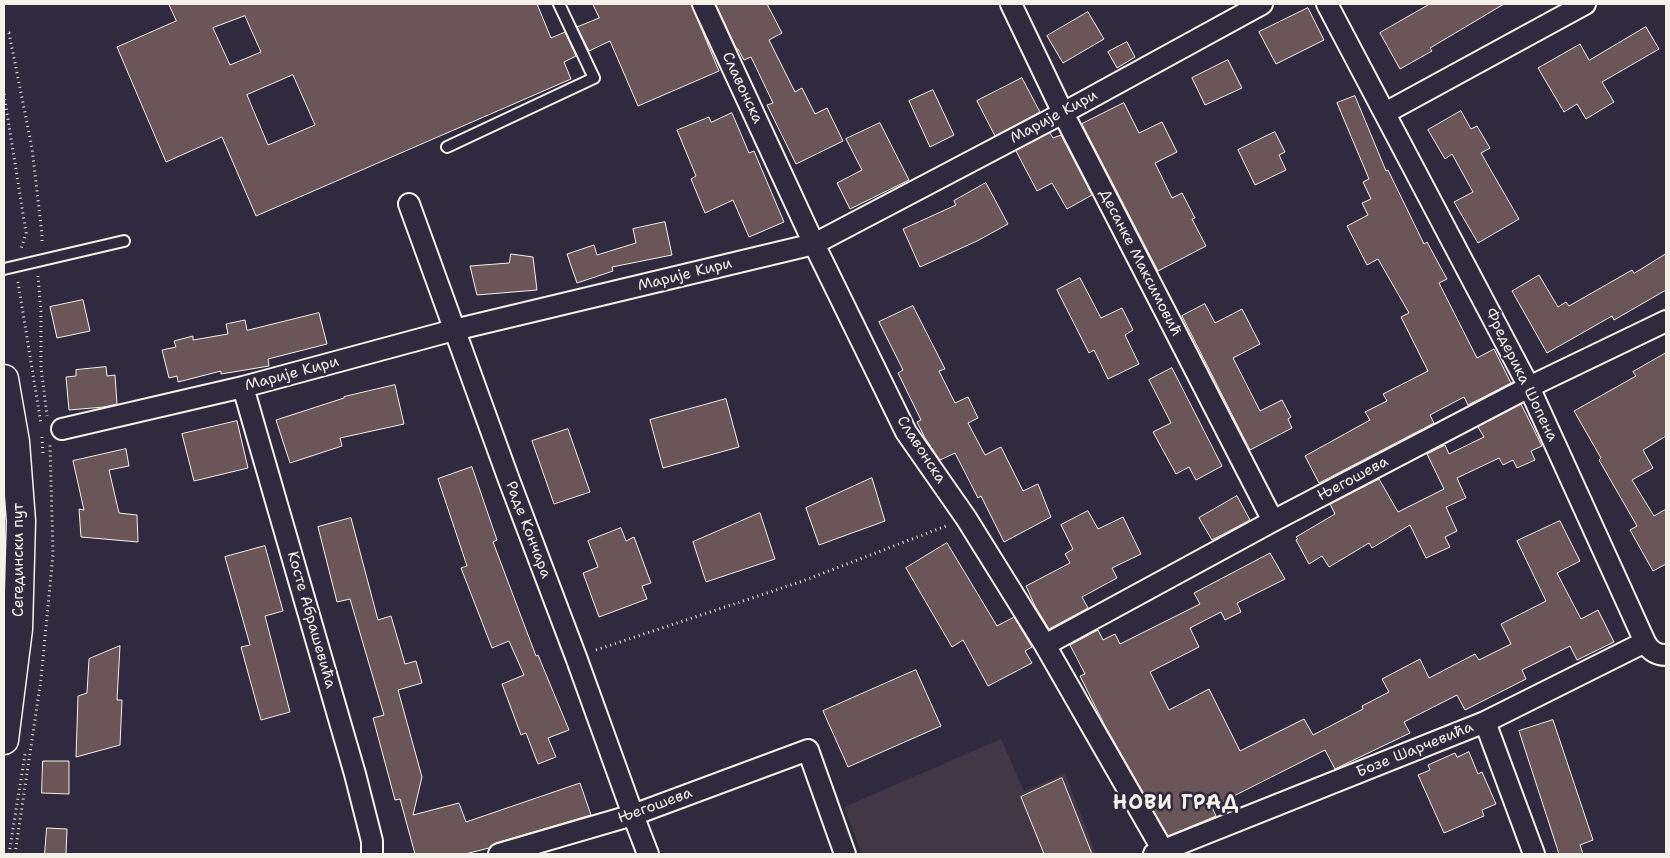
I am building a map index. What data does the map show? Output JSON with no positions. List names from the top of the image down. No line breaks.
{"streets":{"main road":["Сегедински пут"],"street":["Славонска","Марије Кири","Десанке Максимовић","Фредерика Шопена","Његошева","Раде Кончара","Косте Абрашевића","Бозе Шарчевића"]},"crossings":[["Славонска","Марије Кири"],["Славонска","Његошева"],["Славонска","Бозе Шарчевића"],["Марије Кири","Десанке Максимовић"],["Марије Кири","Раде Кончара"],["Марије Кири","Косте Абрашевића"],["Десанке Максимовић","Његошева"],["Фредерика Шопена","Његошева"],["Фредерика Шопена","Бозе Шарчевића"],["Његошева","Раде Кончара"]],"districts":["НОВИ ГРАД"]}
